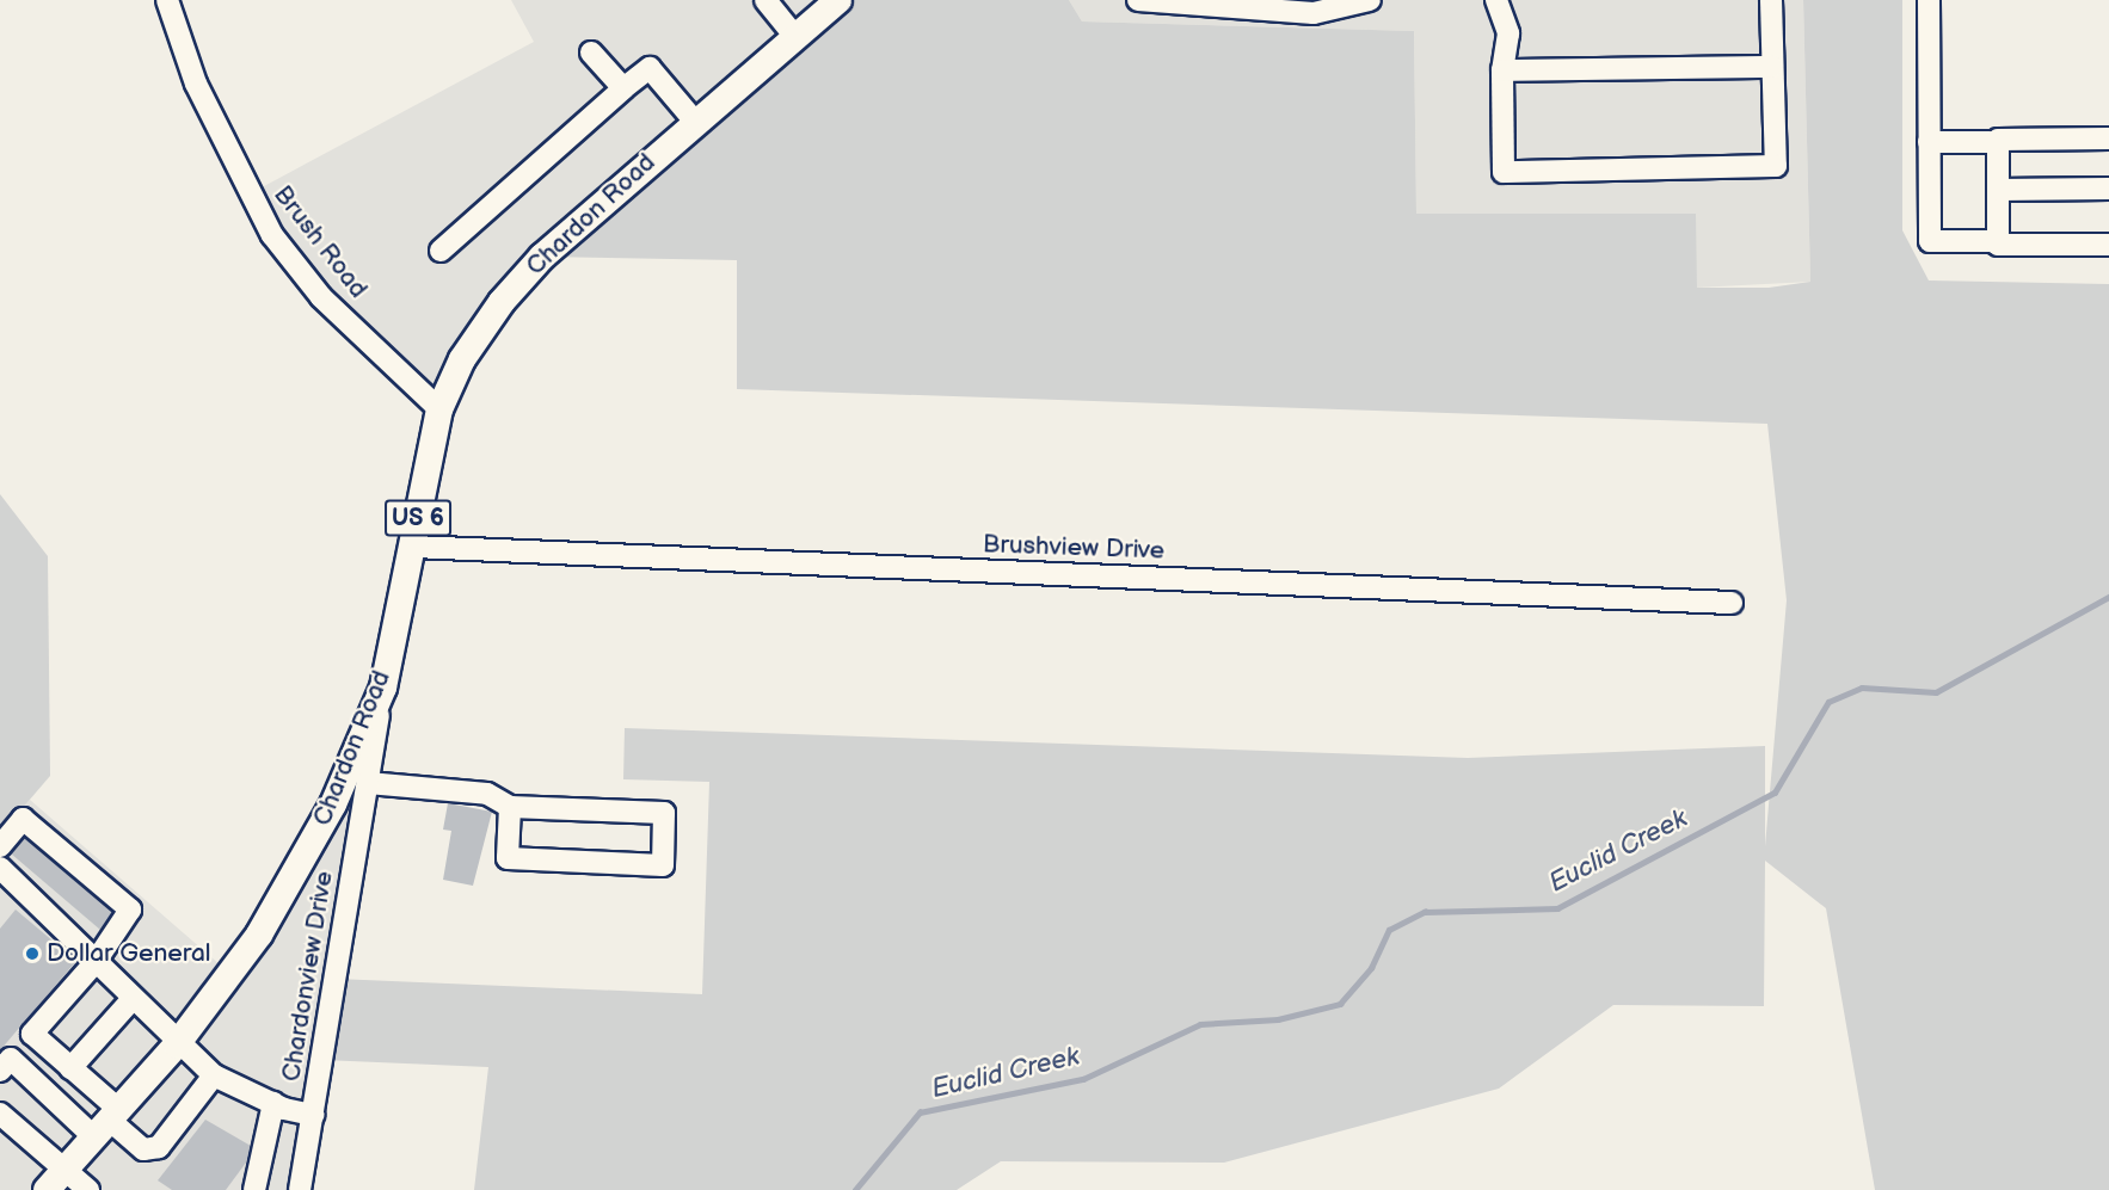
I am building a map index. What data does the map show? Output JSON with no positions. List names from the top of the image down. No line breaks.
{"streets":{"main road":["Chardon Road","US 6"],"street":["Brush Road","Brushview Drive","Chardonview Drive"]},"crossings":[["Chardon Road","Brush Road"],["Chardon Road","Brushview Drive"],["Chardon Road","Chardonview Drive"]],"water":["Euclid Creek"],"places":["Dollar General"]}
